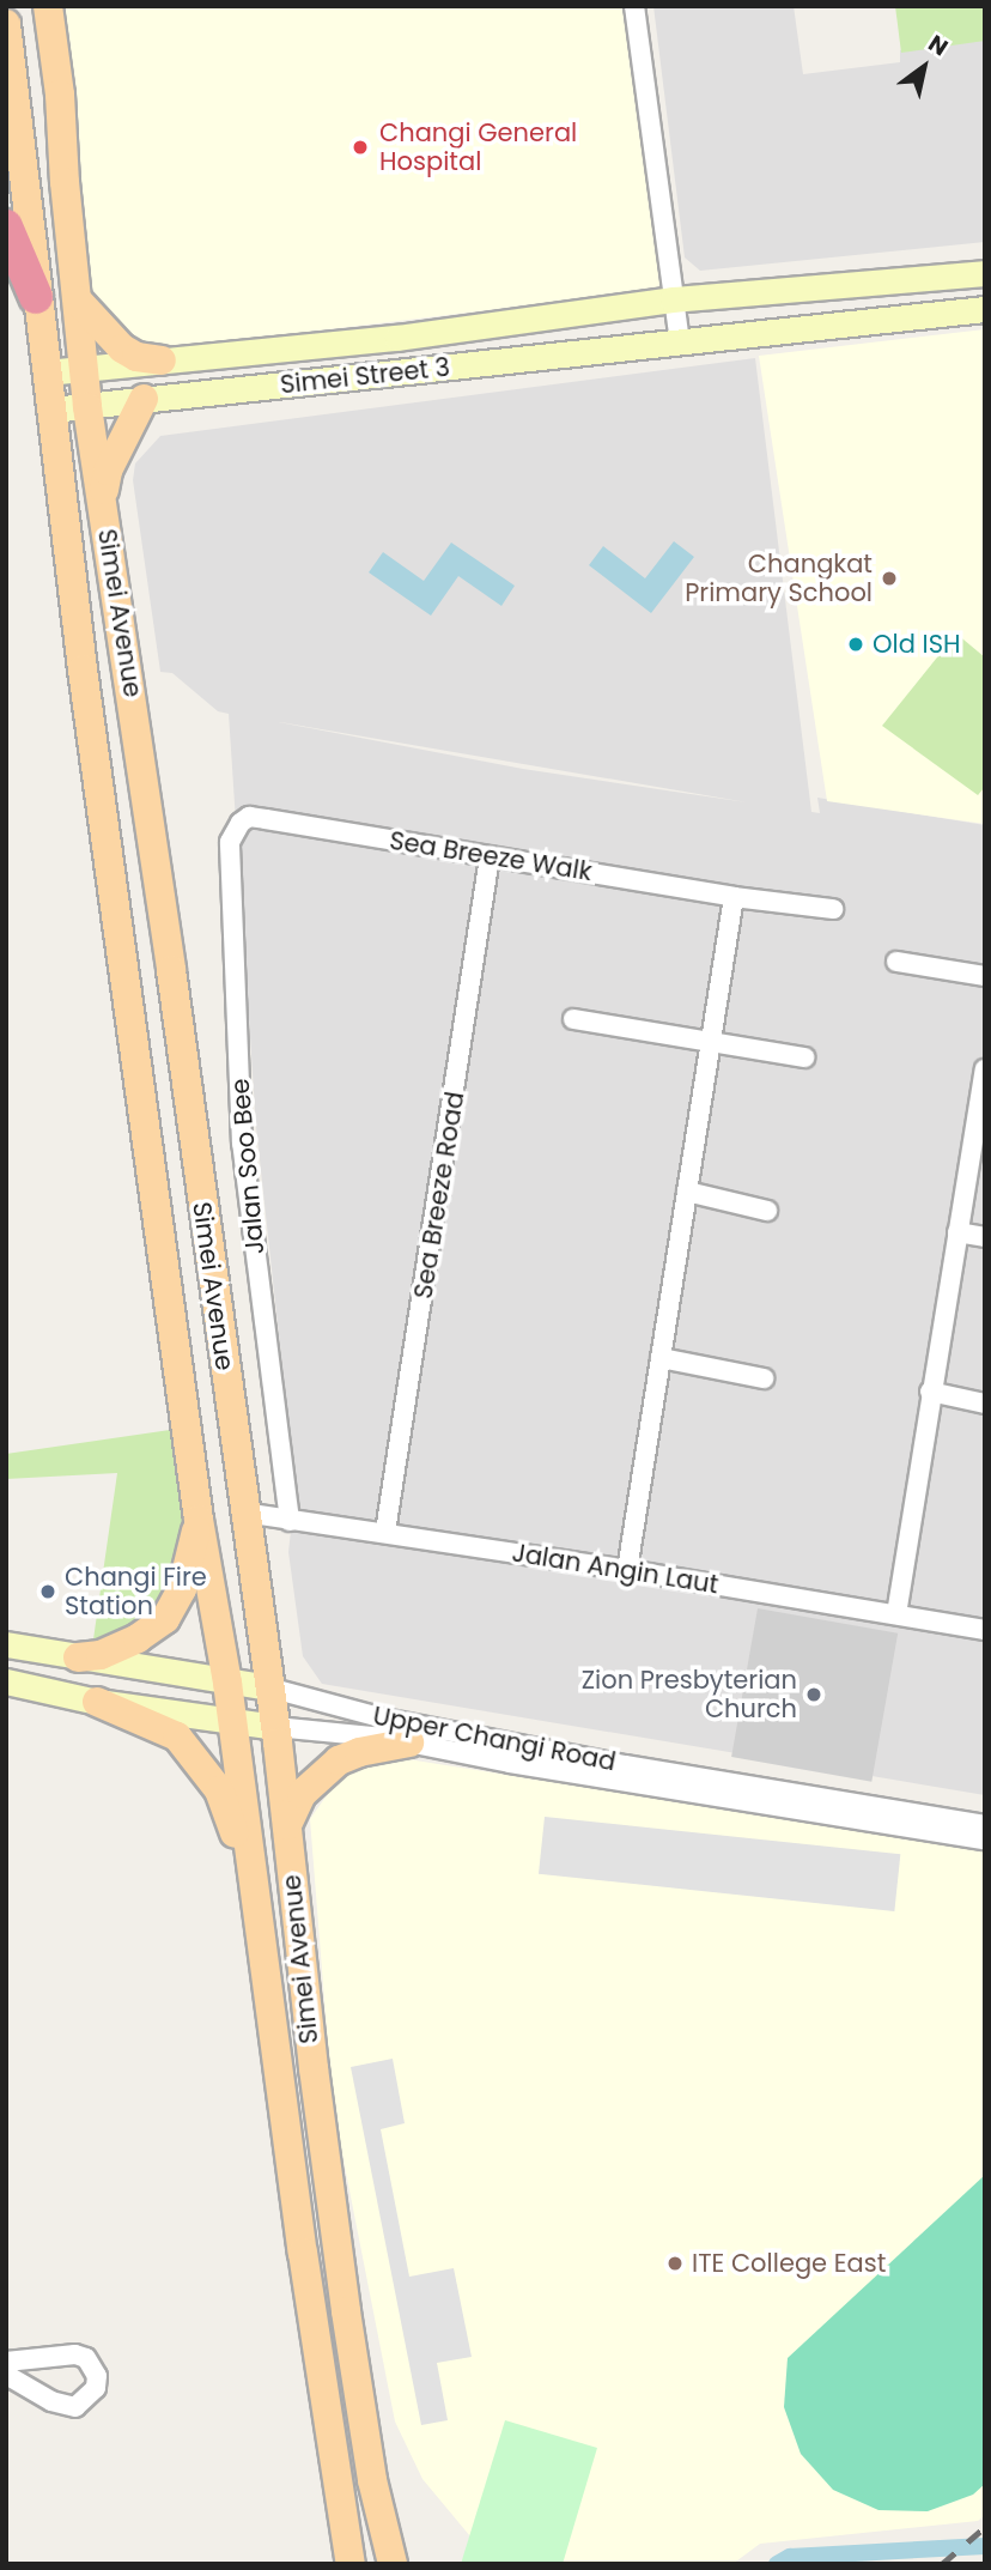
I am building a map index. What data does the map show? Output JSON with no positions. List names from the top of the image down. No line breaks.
{"streets":{"main road":["Simei Street 3","Simei Avenue","Upper Changi Road"],"street":["Sea Breeze Walk","Jalan Soo Bee","Sea Breeze Road","Jalan Angin Laut"]},"crossings":[["Simei Street 3","Simei Avenue"],["Simei Avenue","Jalan Angin Laut"],["Simei Avenue","Upper Changi Road"],["Sea Breeze Walk","Jalan Soo Bee"],["Sea Breeze Walk","Sea Breeze Road"],["Jalan Soo Bee","Jalan Angin Laut"],["Sea Breeze Road","Jalan Angin Laut"]],"places":["Changi General Hospital","Changkat Primary School","Old ISH","Changi Fire Station","Zion Presbyterian Church","ITE College East"],"north":"top right"}
